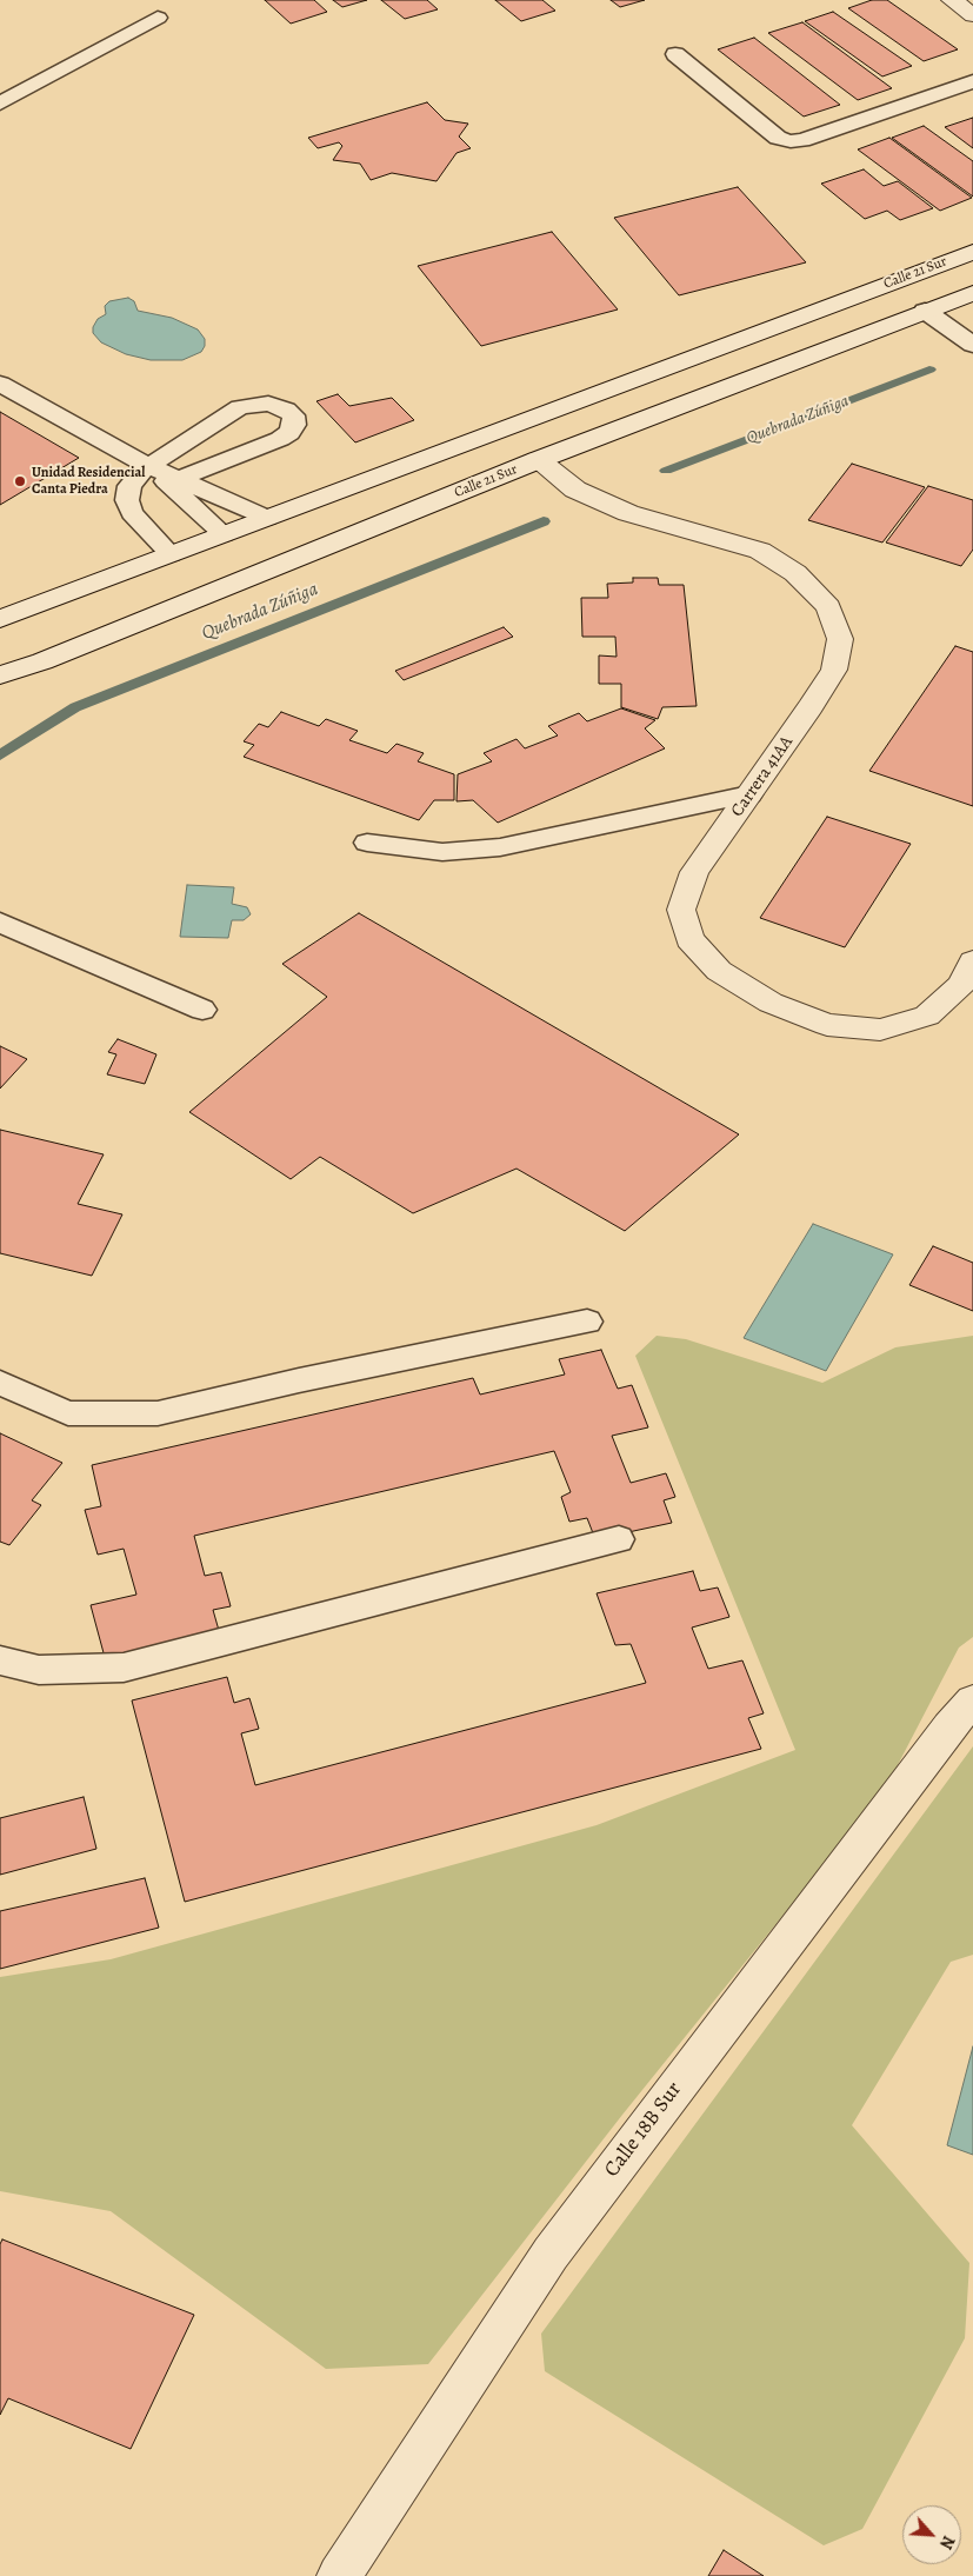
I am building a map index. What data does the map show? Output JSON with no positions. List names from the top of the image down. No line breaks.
{"streets":{"street":["Calle 21 Sur","Carrera 41AA","Calle 18B Sur"]},"crossings":[["Calle 21 Sur","Carrera 41AA"]],"water":["Quebrada Zúñiga"],"places":["Unidad Residencial Canta Piedra"],"north":"bottom right"}
